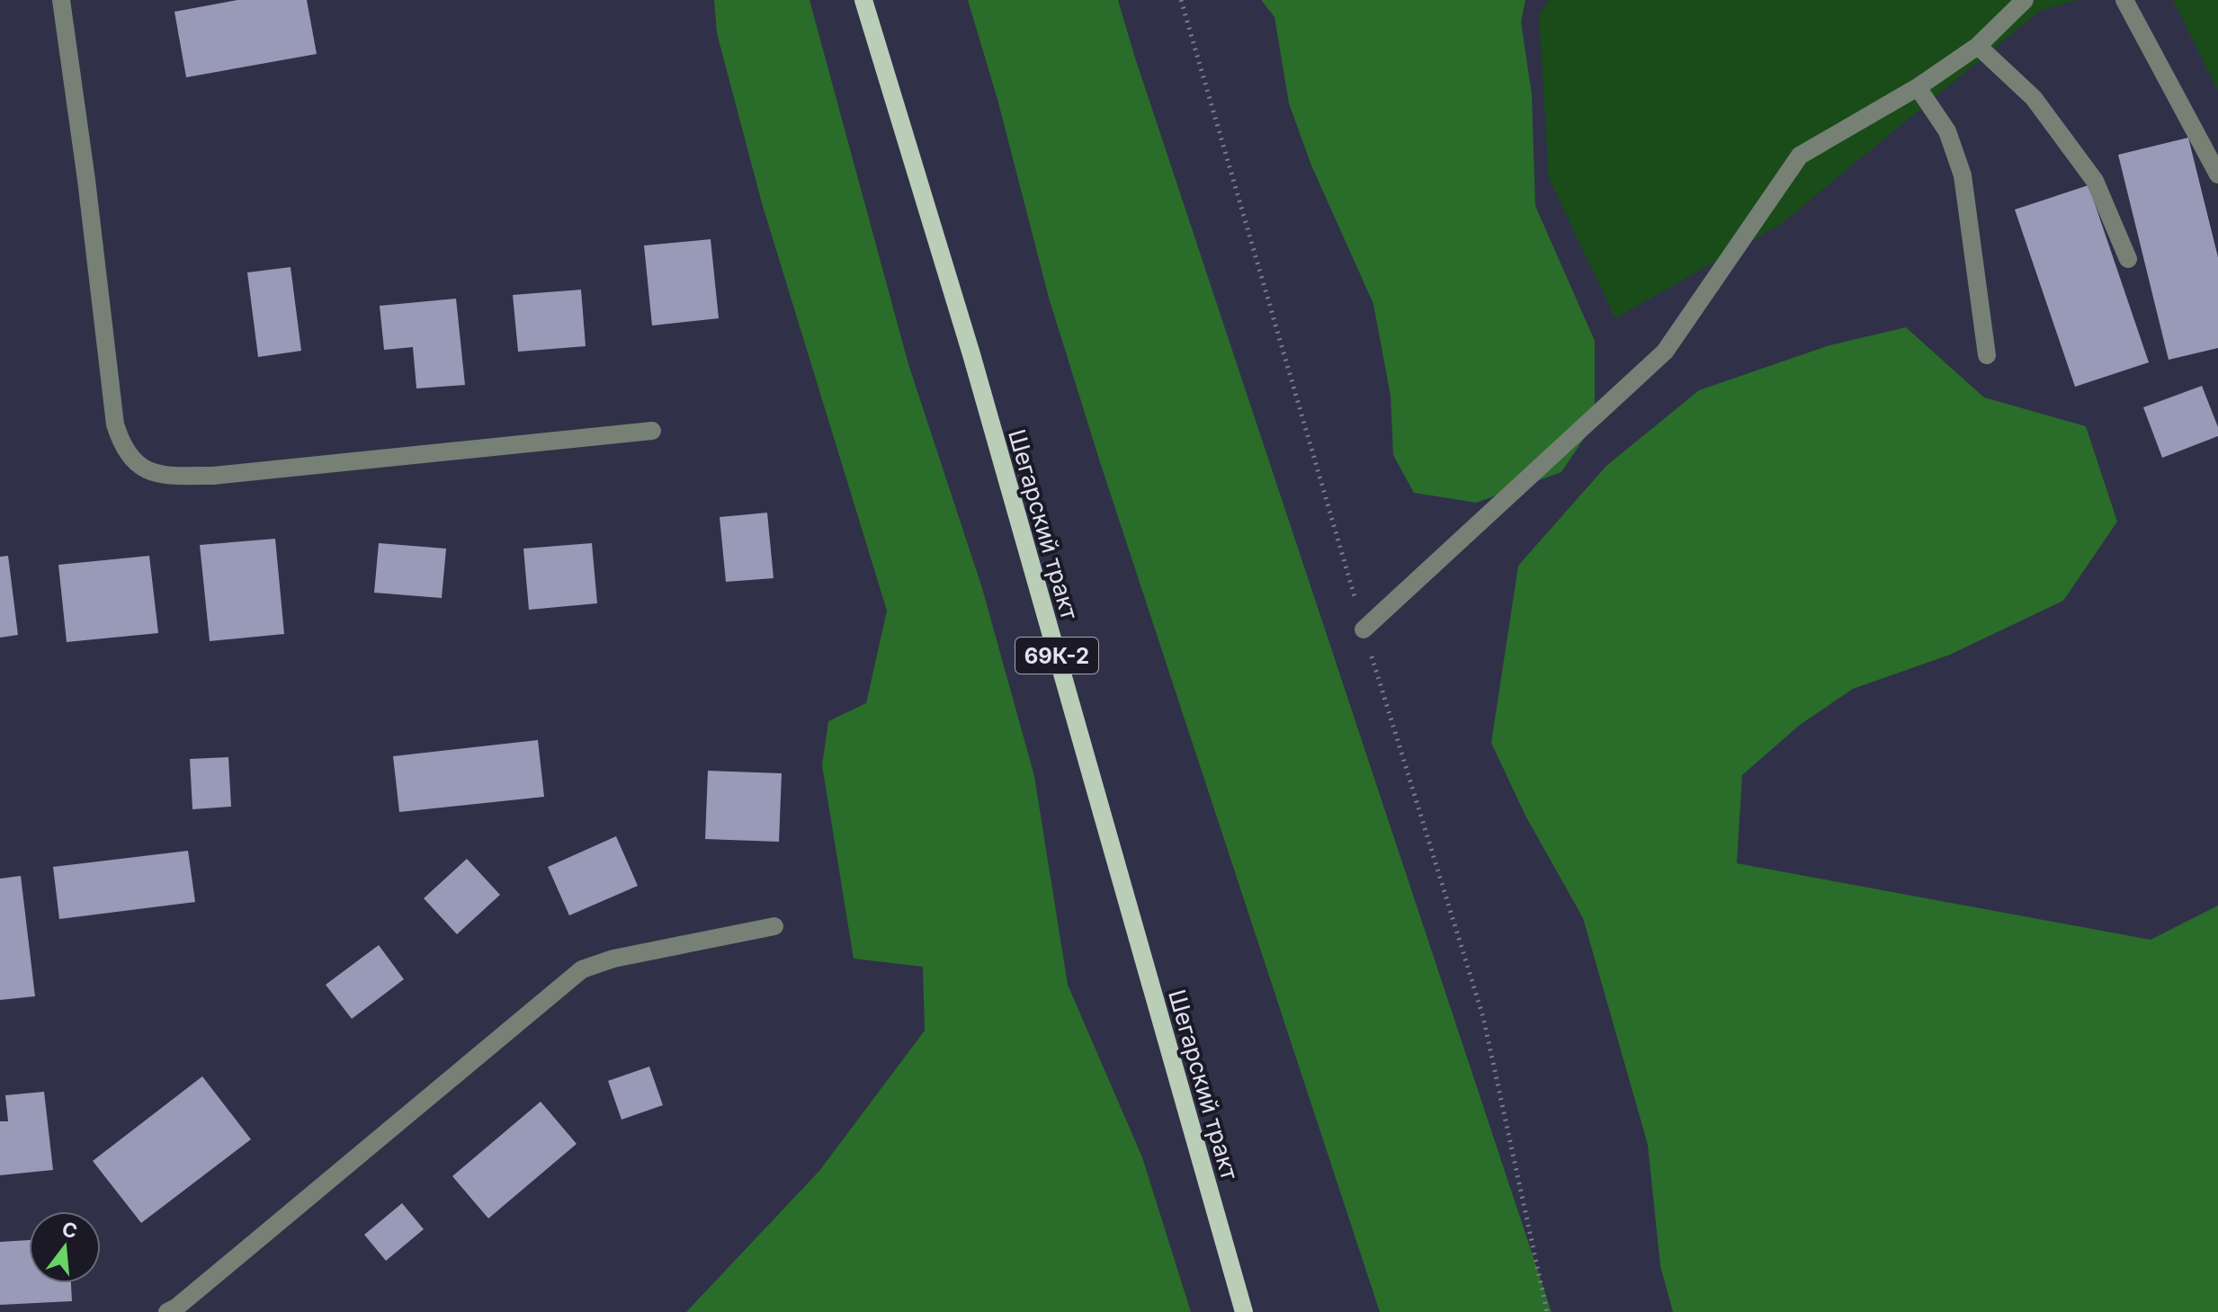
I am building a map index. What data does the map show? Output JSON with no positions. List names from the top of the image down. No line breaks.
{"streets":{"main road":["Шегарский тракт","69К-2"]},"north":"top"}
